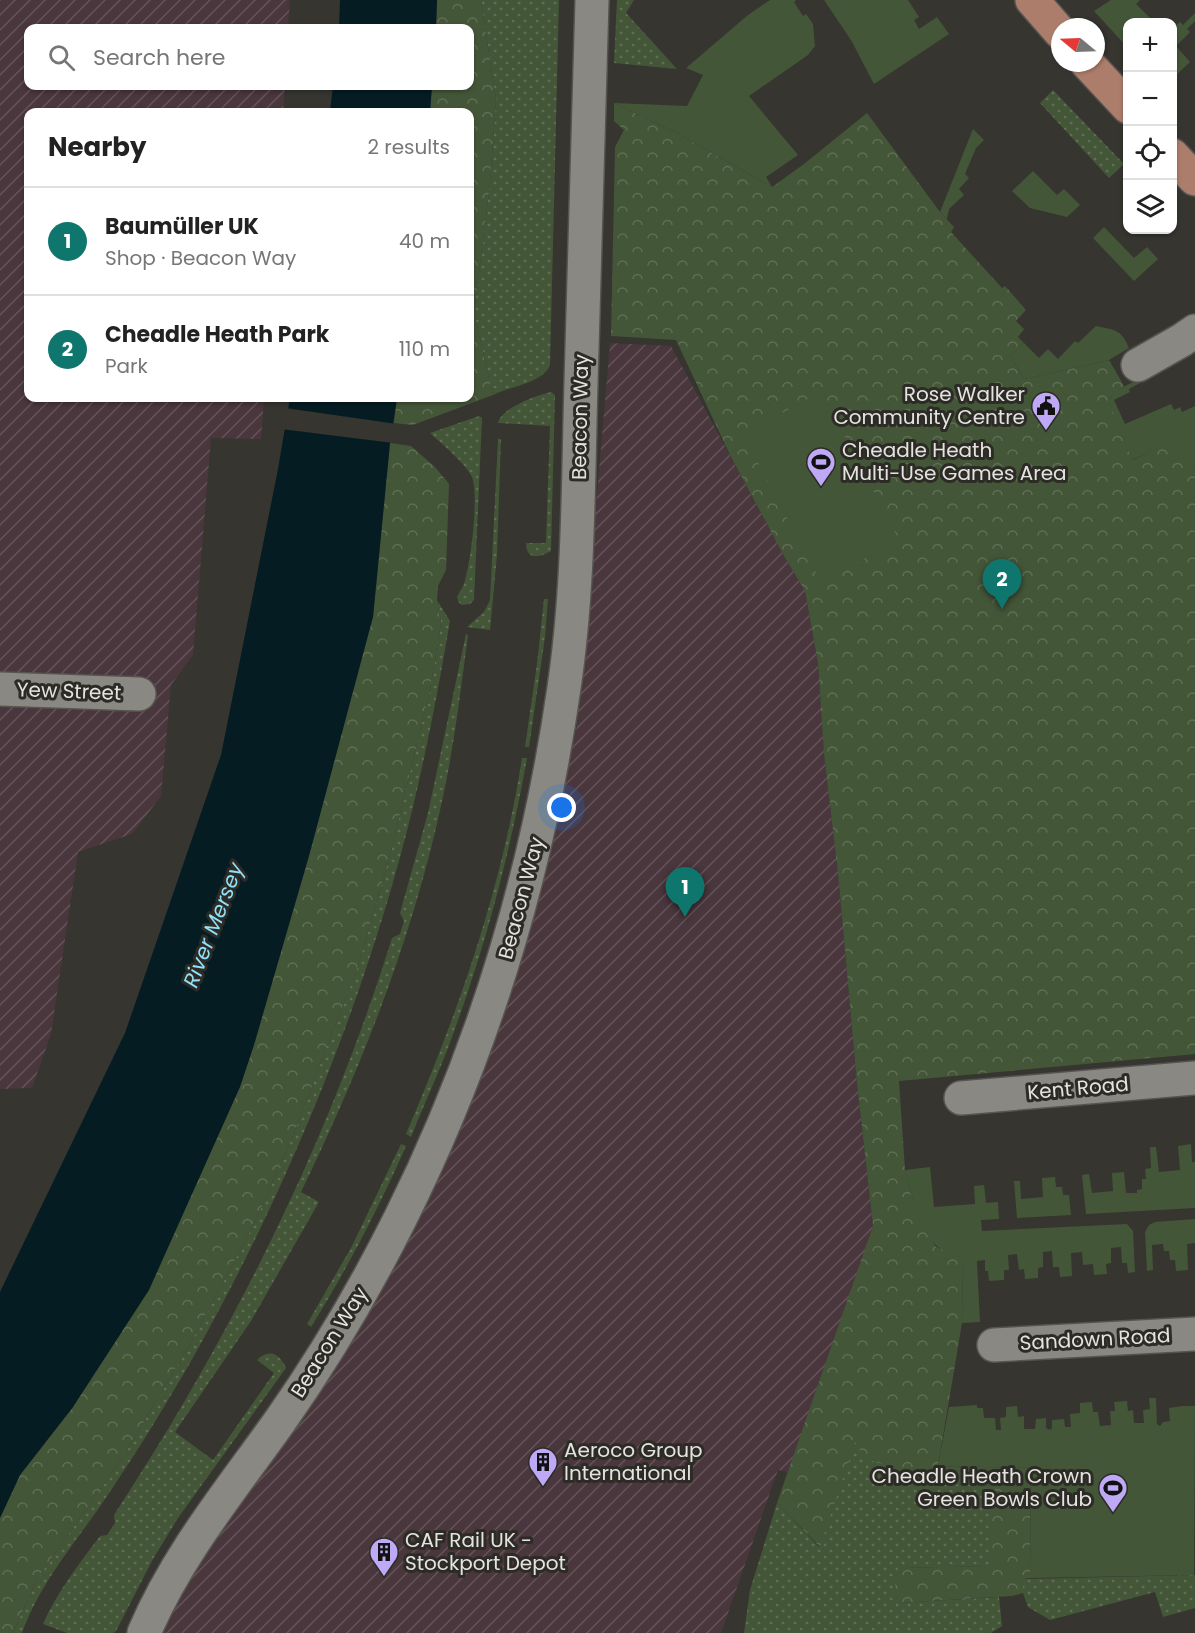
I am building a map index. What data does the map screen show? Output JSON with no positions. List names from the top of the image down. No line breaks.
{"streets":{"street":["Beacon Way","Yew Street","Kent Road","Sandown Road"]},"water":["River Mersey"],"places":{"public building":["Rose Walker Community Centre"],"sports":["Cheadle Heath Multi-Use Games Area","Cheadle Heath Crown Green Bowls Club"],"building":["Aeroco Group International","CAF Rail UK - Stockport Depot"]},"north":"left","page":{"map_buttons":["+","−"],"search":"Search here","heading":["Nearby","2 results"],"list":[{"mark":"1","name":"Baumüller UK","note":"Shop · Beacon Way","value":"40 m"},{"mark":"2","name":"Cheadle Heath Park","note":"Park","value":"110 m"}],"pins":["2","1"]}}
